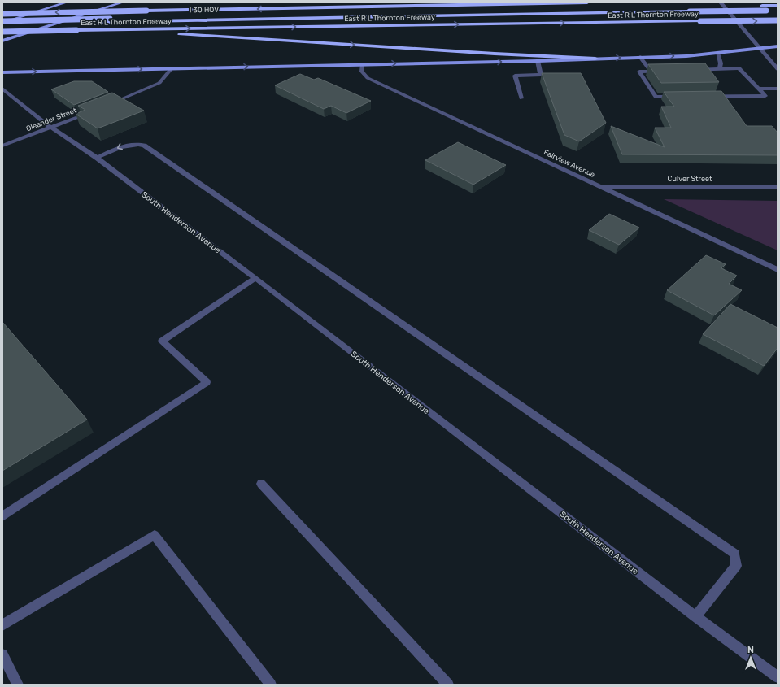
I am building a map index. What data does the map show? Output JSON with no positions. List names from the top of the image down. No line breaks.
{"streets":{"highway":["I 30 HOV","East R L Thornton Freeway"],"street":["Oleander Street","Fairview Avenue","Culver Street","South Henderson Avenue"]},"crossings":[["Oleander Street","South Henderson Avenue"],["Fairview Avenue","Culver Street"]],"north":"top"}
